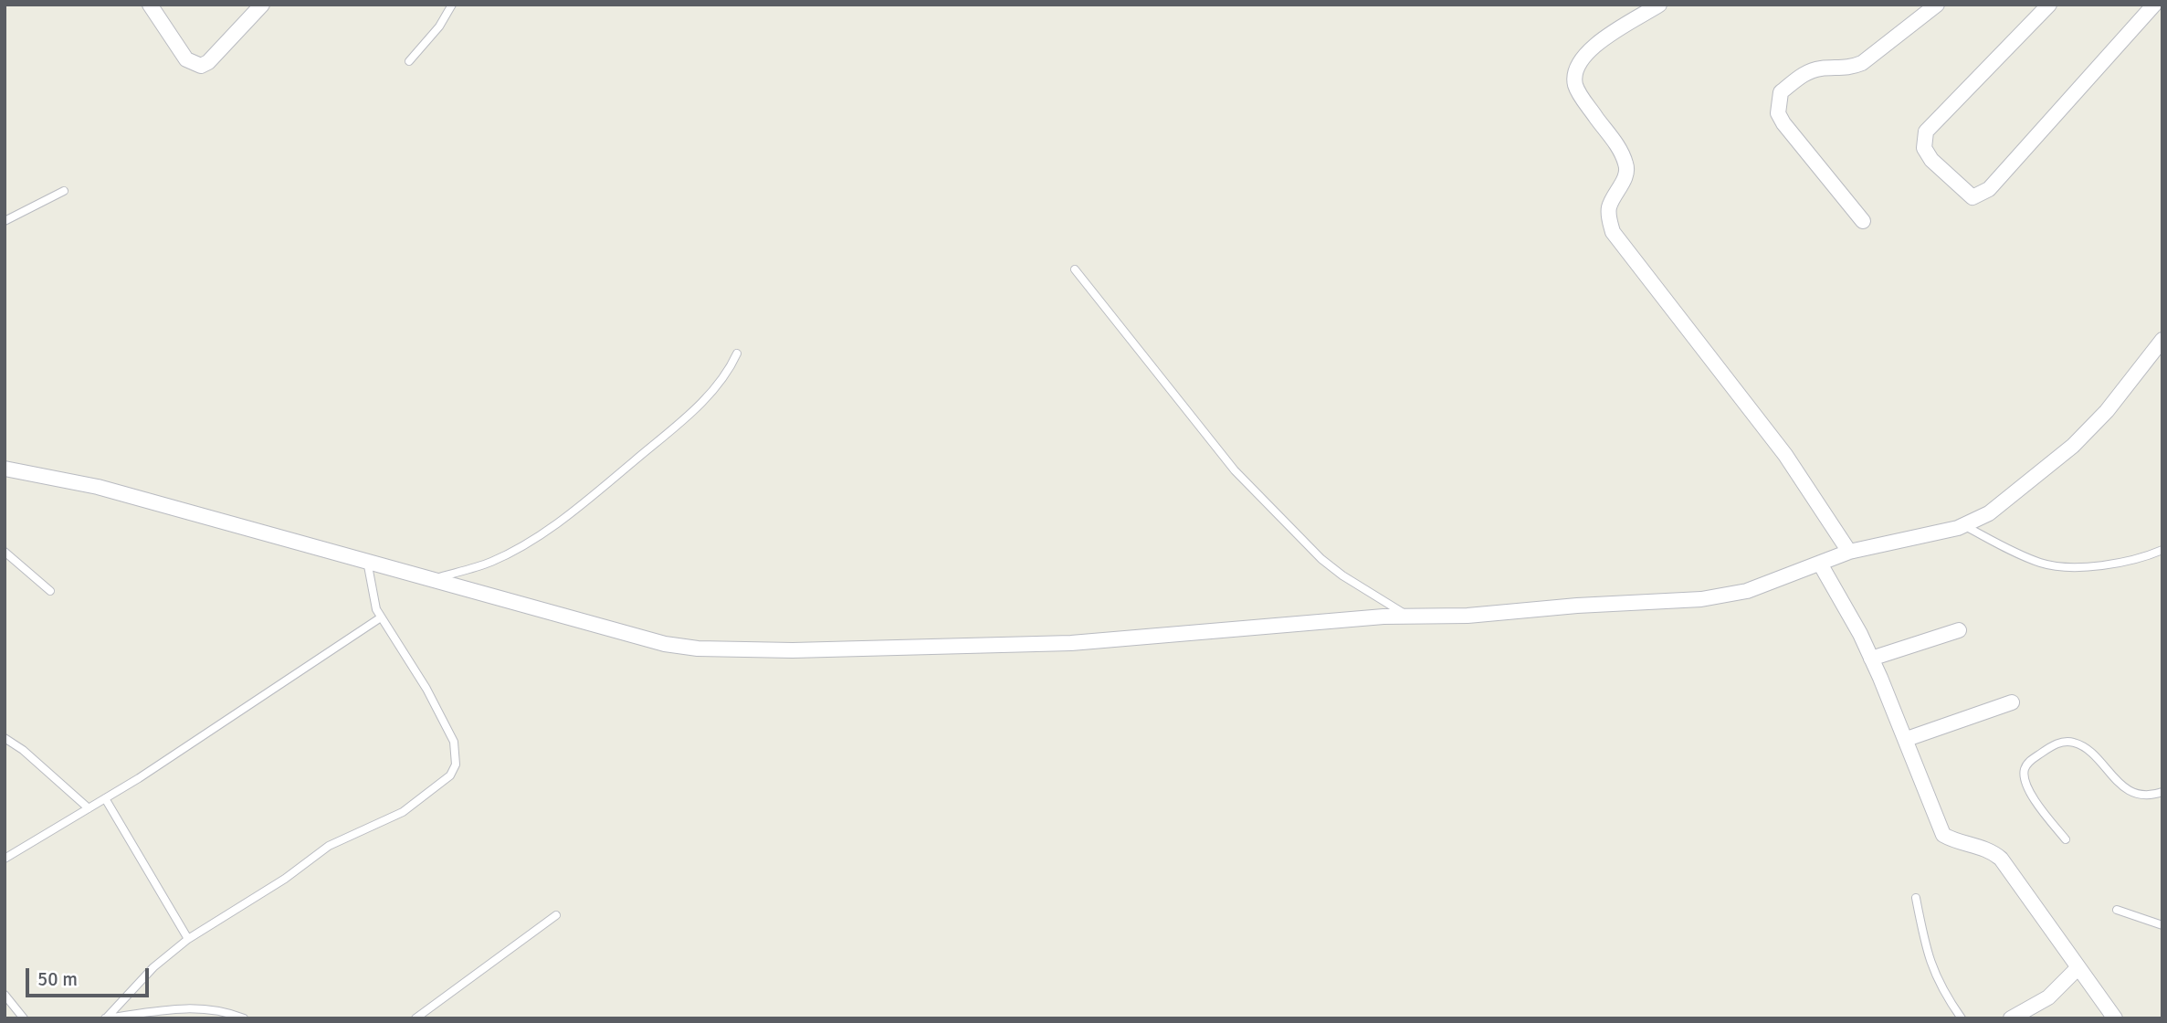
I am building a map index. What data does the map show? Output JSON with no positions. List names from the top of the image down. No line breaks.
{"scale_bar":"50 m"}
